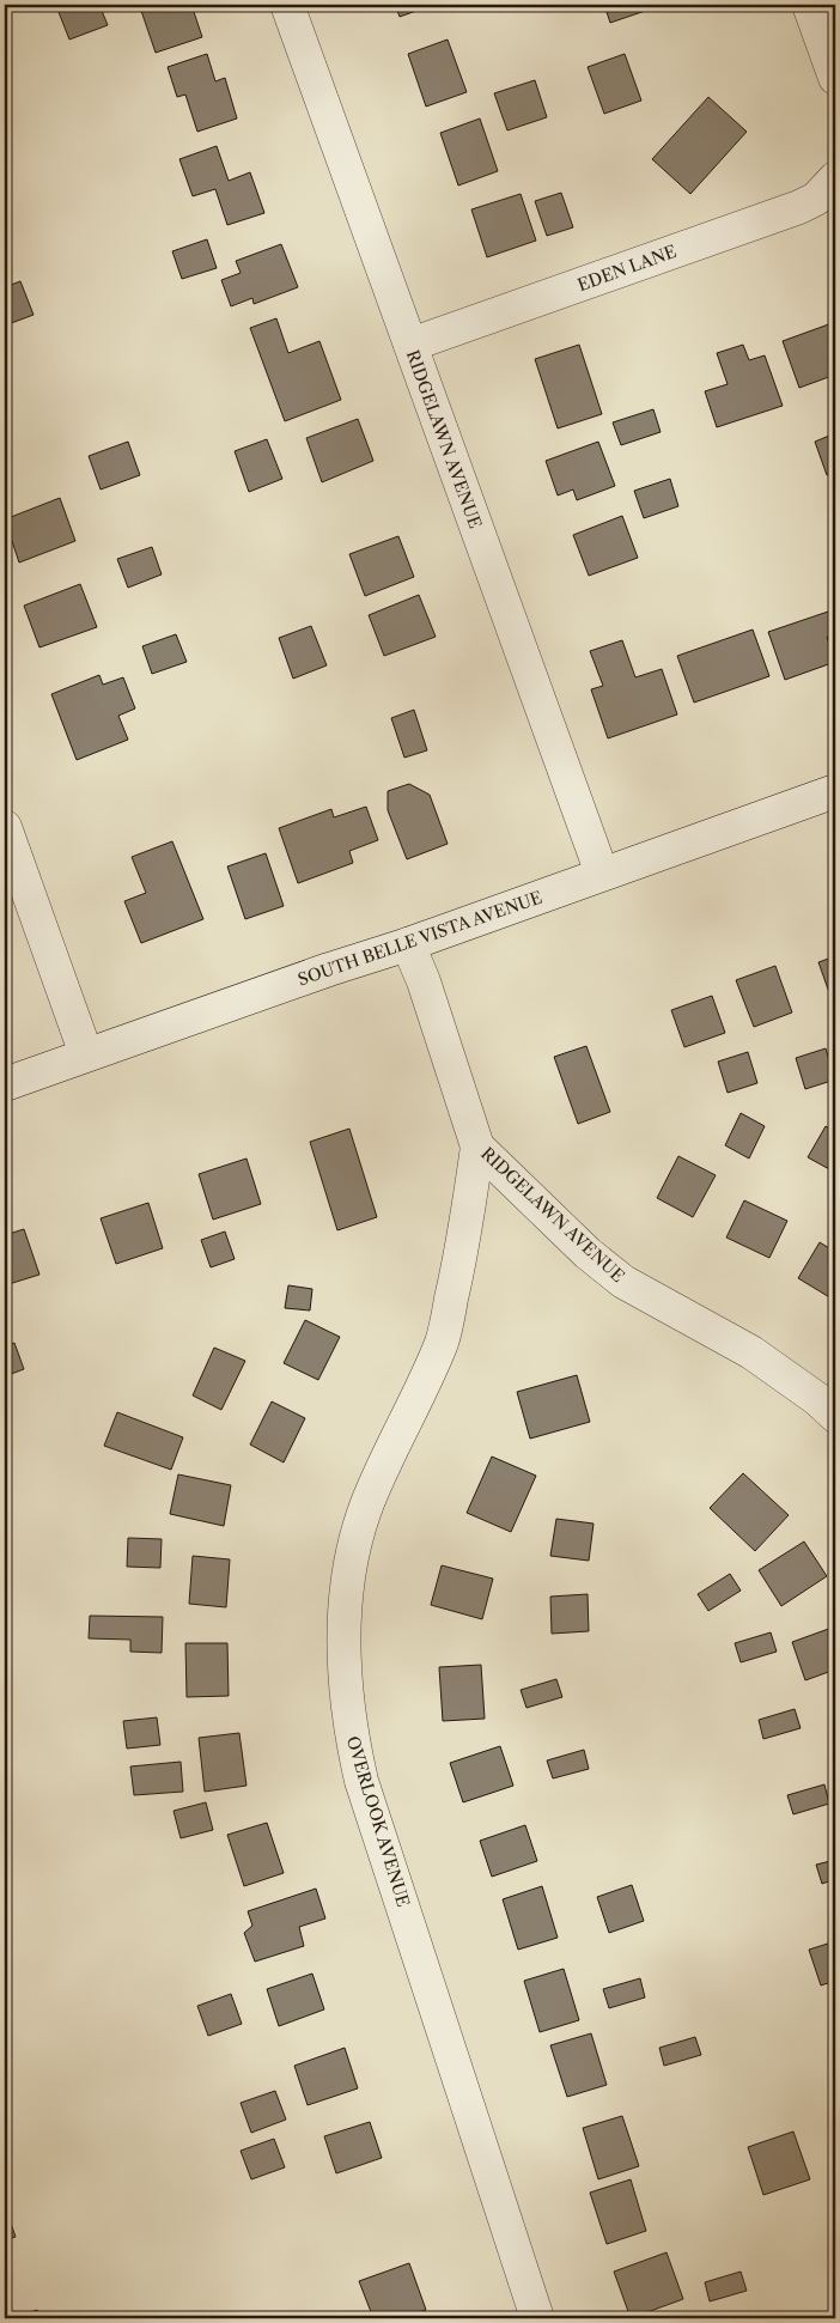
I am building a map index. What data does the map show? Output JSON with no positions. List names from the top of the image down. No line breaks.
{"streets":{"street":["EDEN LANE","RIDGELAWN AVENUE","SOUTH BELLE VISTA AVENUE","OVERLOOK AVENUE"]},"crossings":[["EDEN LANE","RIDGELAWN AVENUE"],["RIDGELAWN AVENUE","SOUTH BELLE VISTA AVENUE"],["RIDGELAWN AVENUE","OVERLOOK AVENUE"]]}
